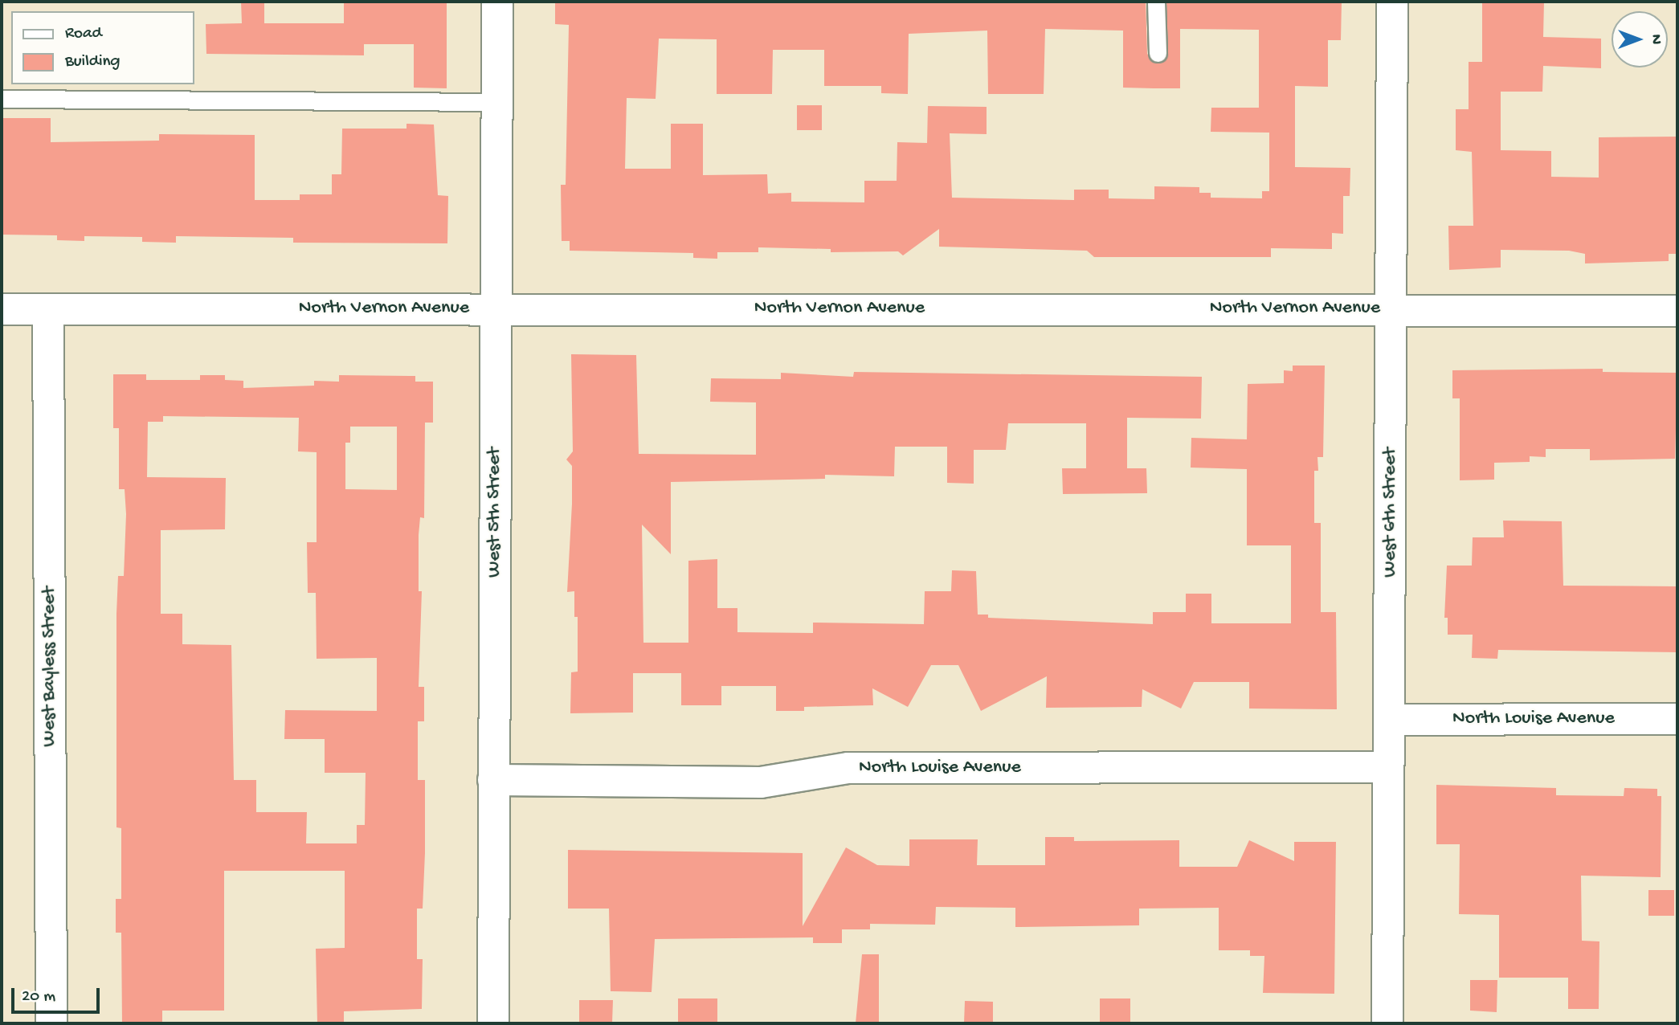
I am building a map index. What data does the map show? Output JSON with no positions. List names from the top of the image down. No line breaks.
{"streets":{"street":["North Vernon Avenue","West 5th Street","West 6th Street","West Bayless Street","North Louise Avenue"]},"crossings":[["North Vernon Avenue","West 5th Street"],["North Vernon Avenue","West 6th Street"],["North Vernon Avenue","West Bayless Street"],["West 5th Street","North Louise Avenue"],["West 6th Street","North Louise Avenue"]],"legend":["Road","Building"],"scale_bar":"20 m","north":"right"}
